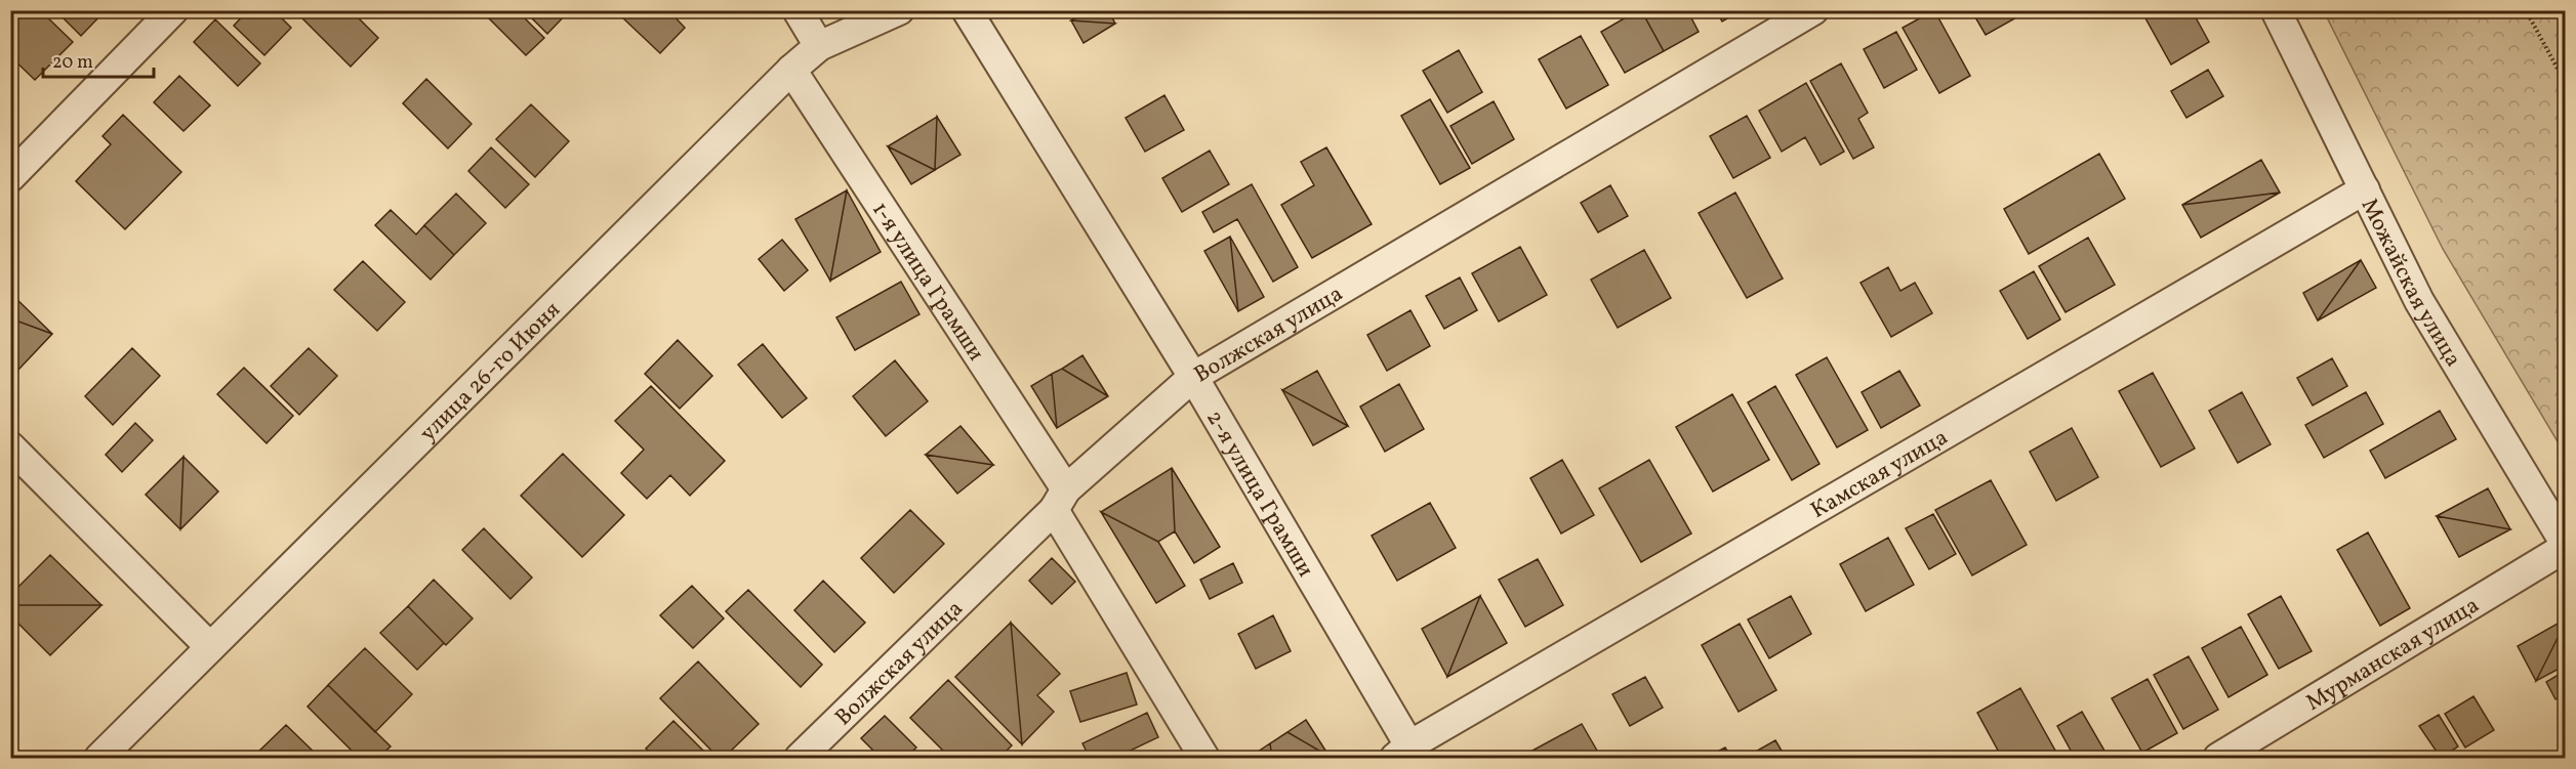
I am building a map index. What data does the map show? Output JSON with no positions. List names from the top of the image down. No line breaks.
{"streets":{"street":["1-я улица Грамши","Можайская улица","Волжская улица","улица 26-го Июня","Камская улица","2-я улица Грамши","Мурманская улица"]},"crossings":[["1-я улица Грамши","Волжская улица"],["1-я улица Грамши","улица 26-го Июня"],["Можайская улица","Камская улица"],["Можайская улица","Мурманская улица"],["Волжская улица","2-я улица Грамши"],["Камская улица","2-я улица Грамши"]],"scale_bar":"20 m"}
